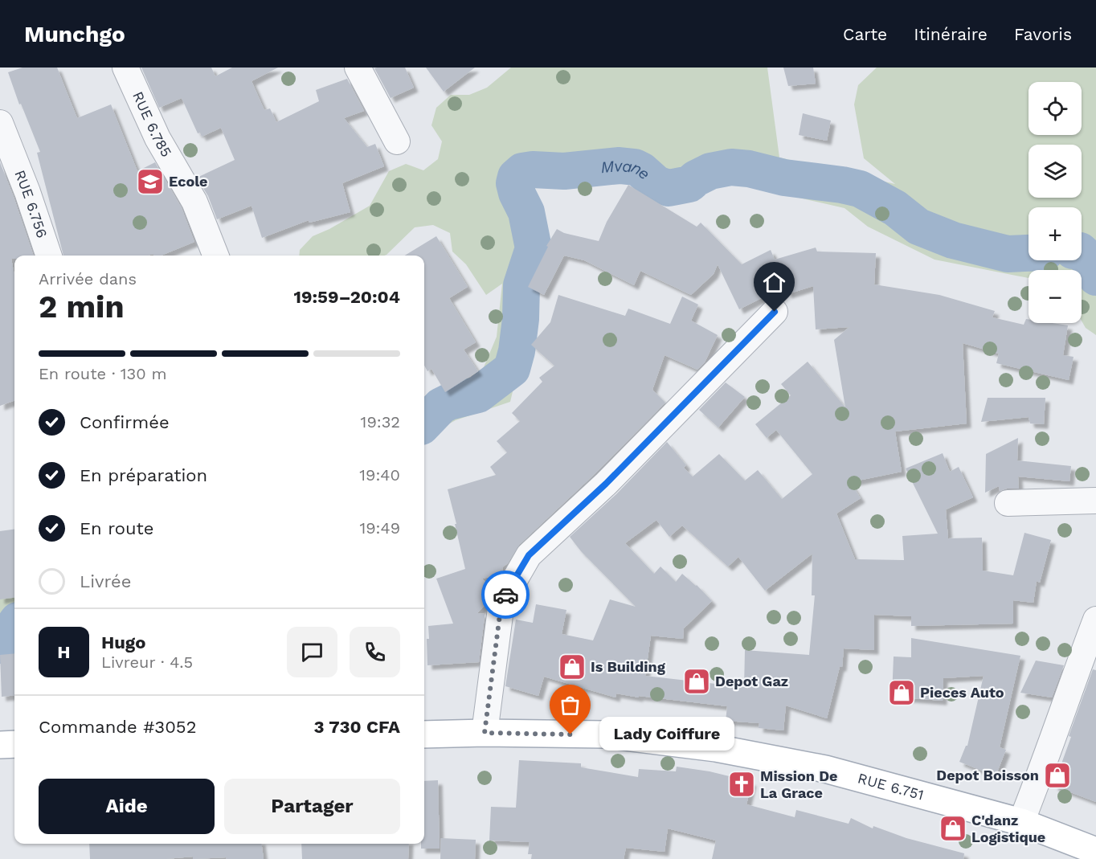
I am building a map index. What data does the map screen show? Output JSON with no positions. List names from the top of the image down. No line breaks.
{"streets":{"main road":["RUE 6.751"],"street":["RUE 6.785","RUE 6.756"]},"water":["Mvane"],"places":{"school or university":["Ecole"],"shop":["Is Building","Depot Gaz","Pieces Auto","Depot Boisson","C'danz Logistique"],"other":["Lady Coiffure"],"church":["Mission De La Grace"]},"page":{"header":"Munchgo","nav":["Carte","Itinéraire","Favoris"],"map_buttons":["+","−"],"heading":["2 min","Arrivée dans","19:59–20:04"],"panel":["Hugo","Livreur · 4.5","Commande #3052","3 730 CFA"],"bar":"En route · 130 m","list":[["Confirmée","19:32"],["En préparation","19:40"],["En route","19:49"],"Livrée"],"round":"H","bubble":"Lady Coiffure","buttons":["Aide","Partager"]}}
